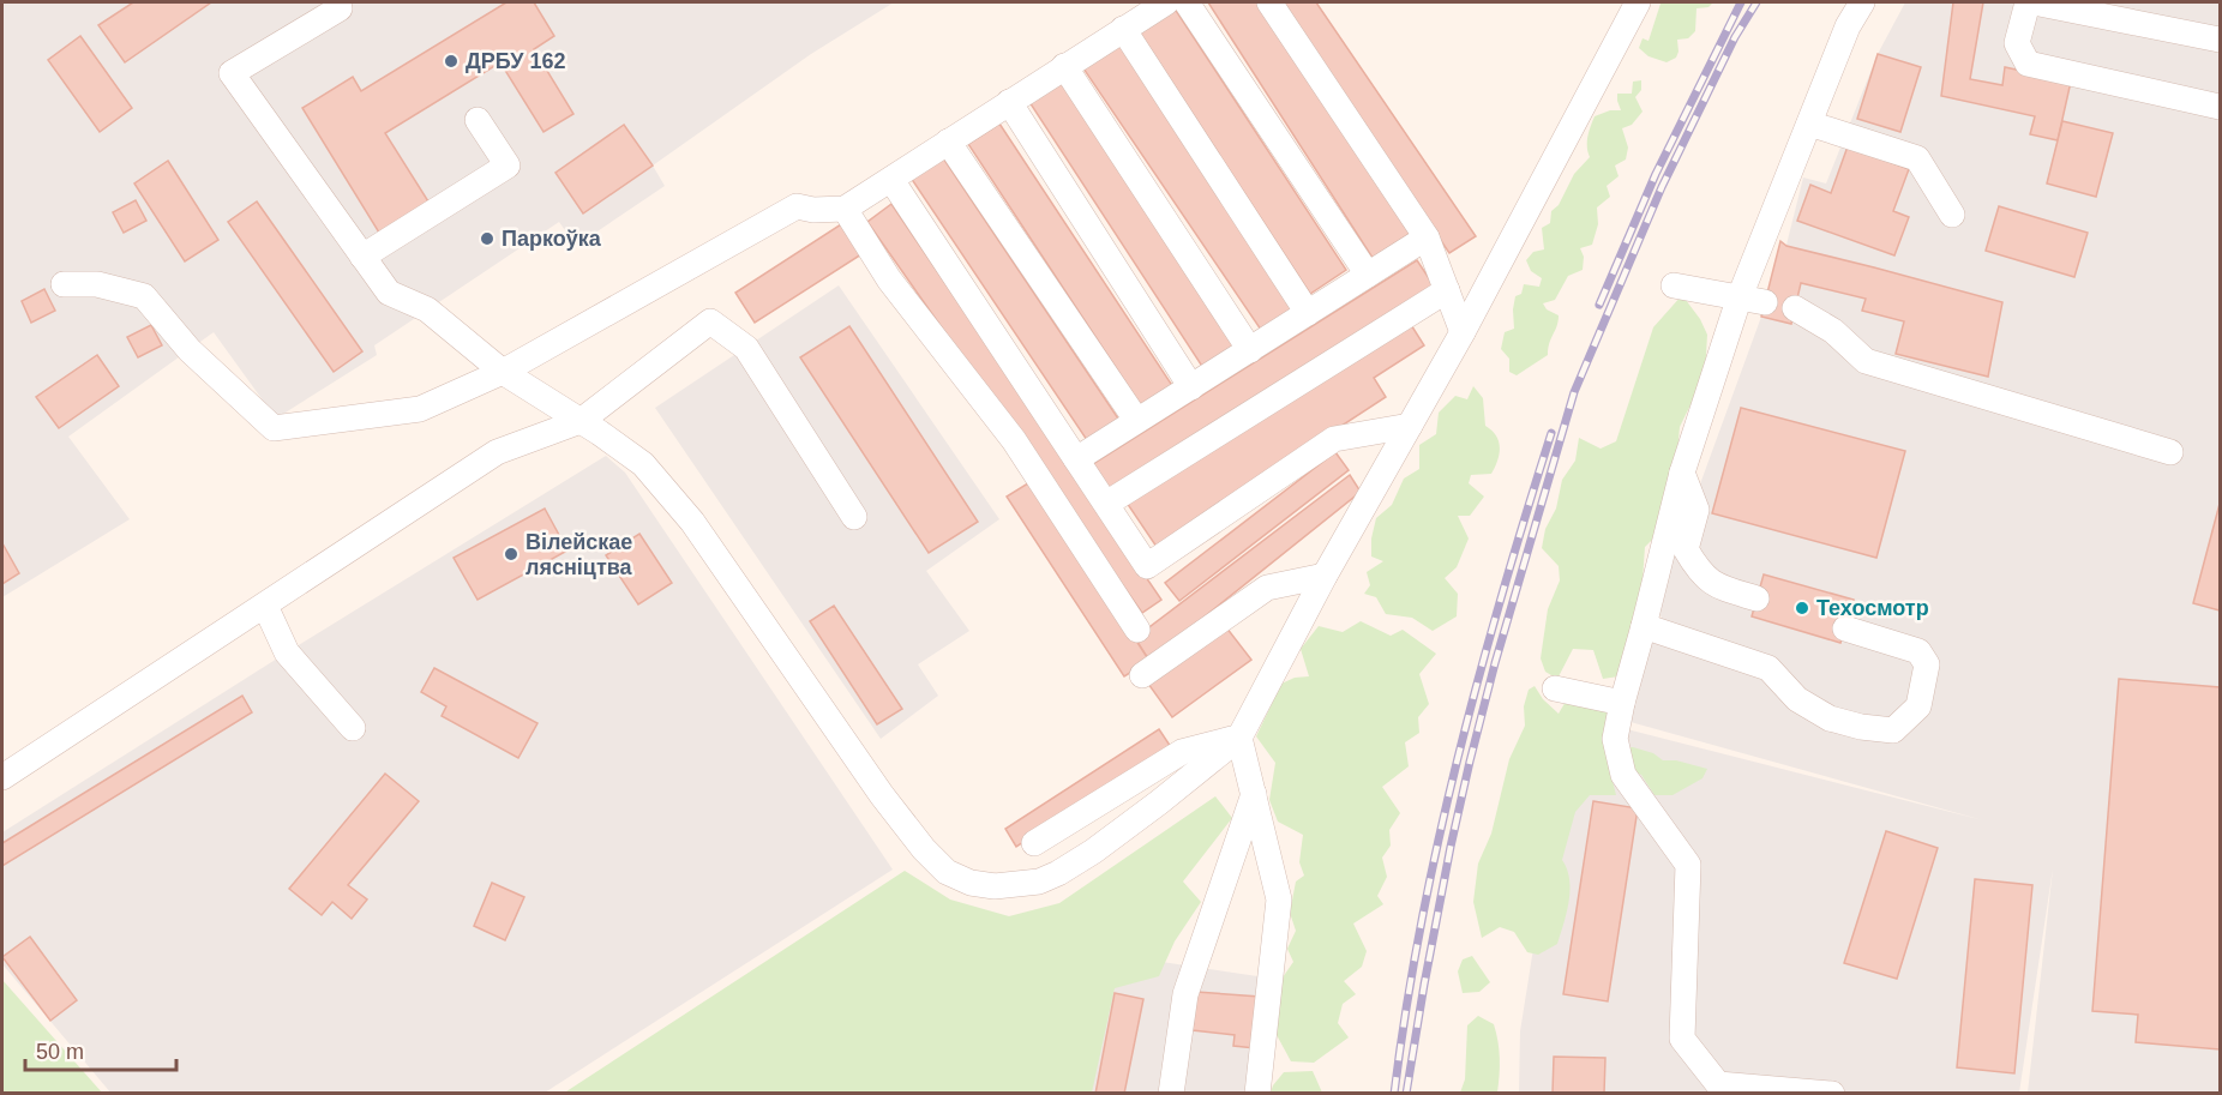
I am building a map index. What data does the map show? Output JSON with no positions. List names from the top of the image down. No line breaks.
{"places":["ДРБУ 162","Паркоўка","Вілейскае лясніцтва","Техосмотр"],"scale_bar":"50 m"}
